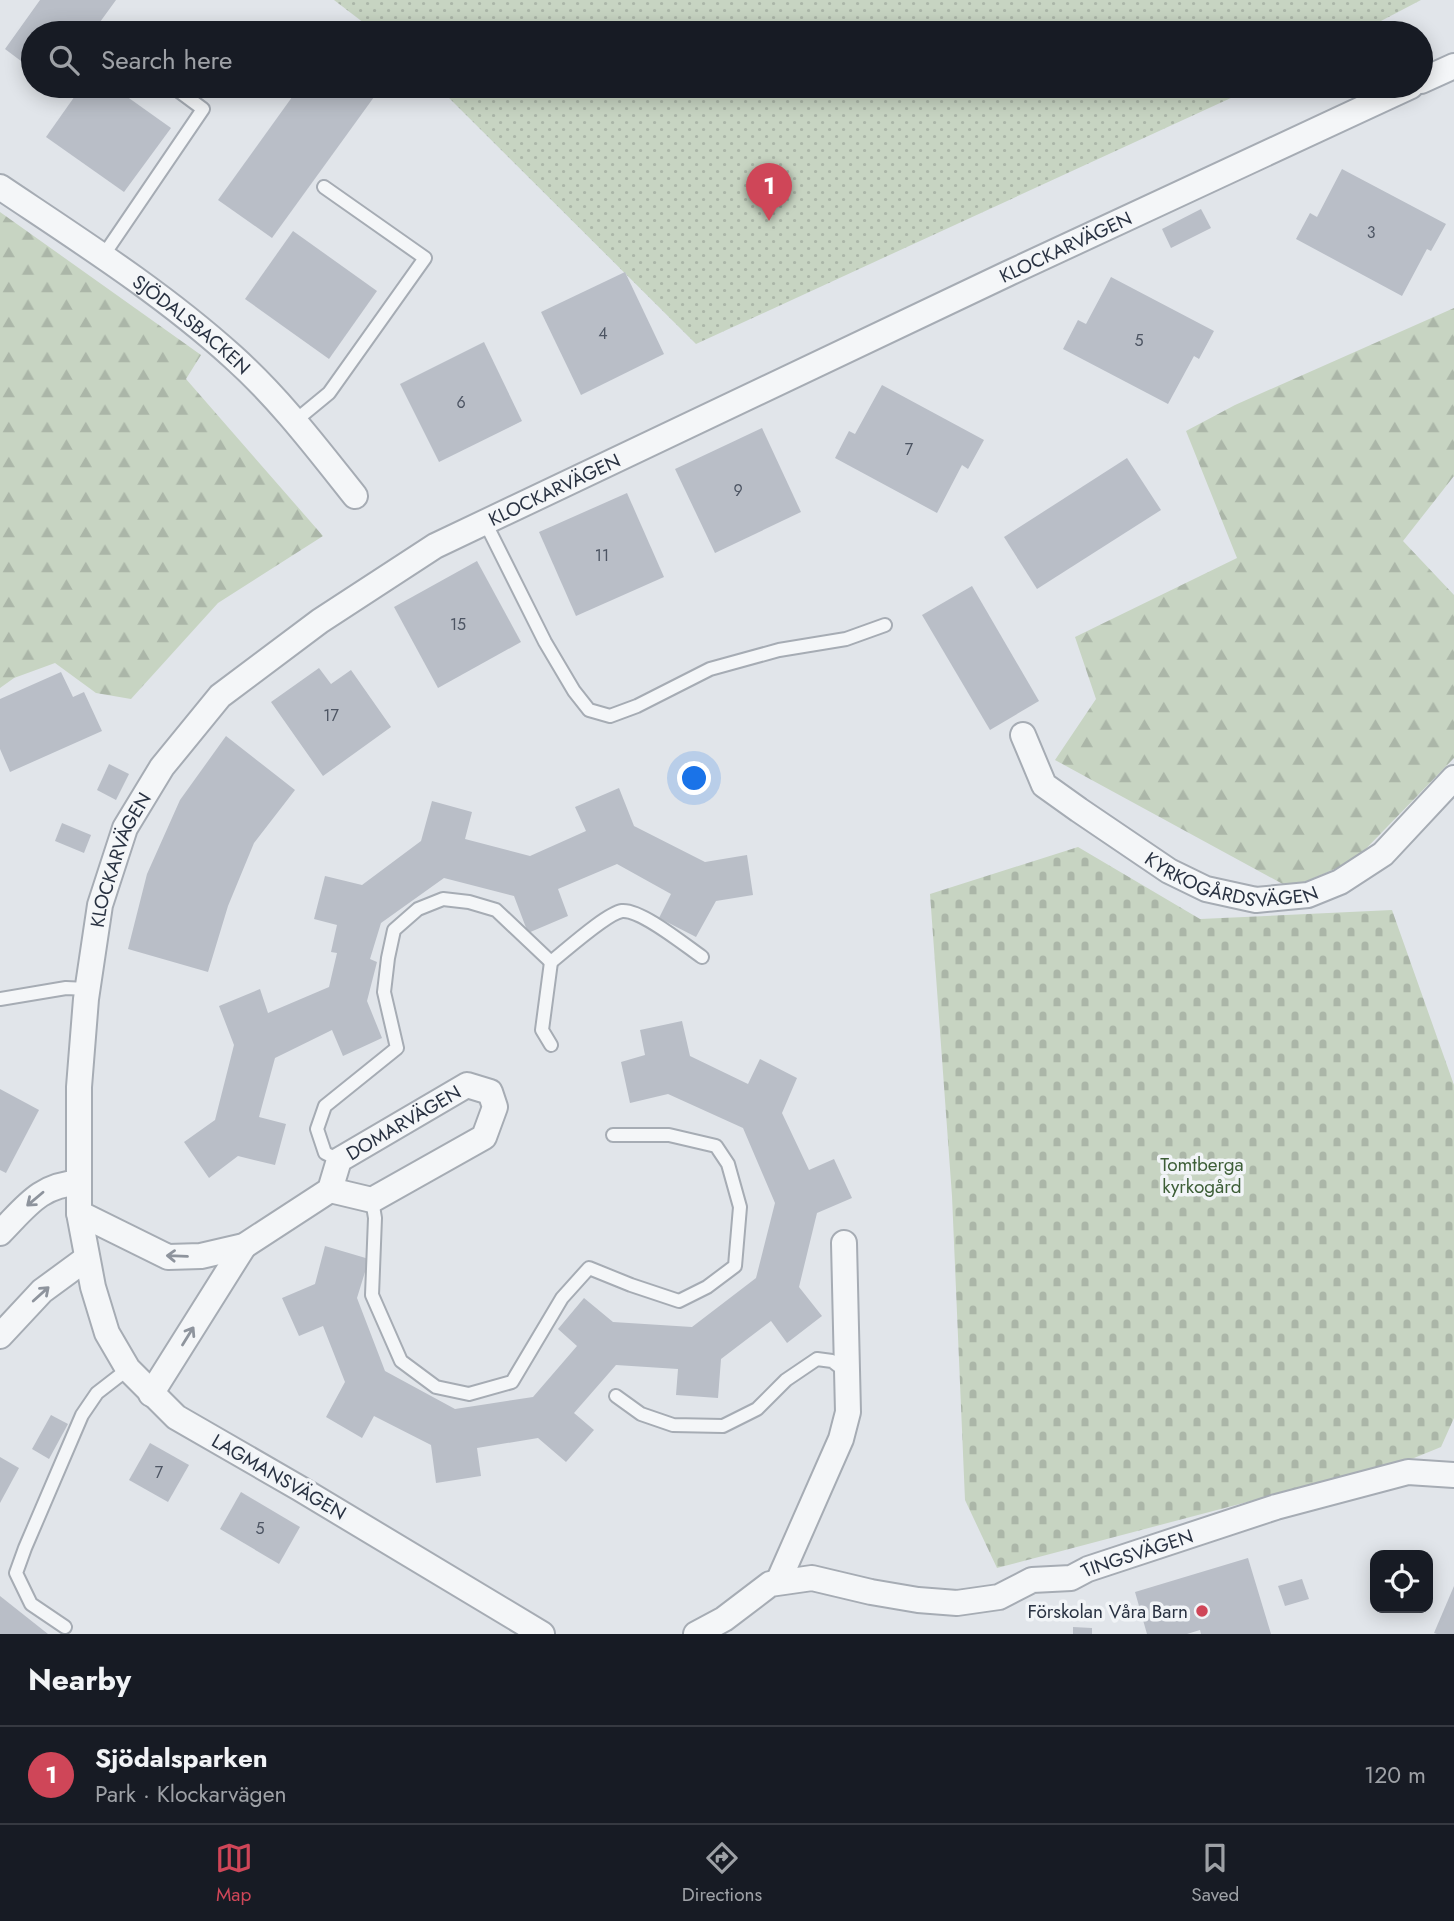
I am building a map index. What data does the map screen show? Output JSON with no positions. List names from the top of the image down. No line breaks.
{"streets":{"street":["KLOCKARVÄGEN","SJÖDALSBACKEN","KYRKOGÅRDSVÄGEN","DOMARVÄGEN","LAGMANSVÄGEN","TINGSVÄGEN"]},"crossings":[["KLOCKARVÄGEN","LAGMANSVÄGEN"]],"parks":["Tomtberga kyrkogård"],"places":["Förskolan Våra Barn"],"house_numbers":["3","4","5","6","7","9","11","15","17","7","5"],"page":{"search":"Search here","pins":"1","heading":"Nearby","list":[{"mark":"1","name":"Sjödalsparken","note":"Park · Klockarvägen","value":"120 m"}],"nav":["Map","Directions","Saved"]}}
